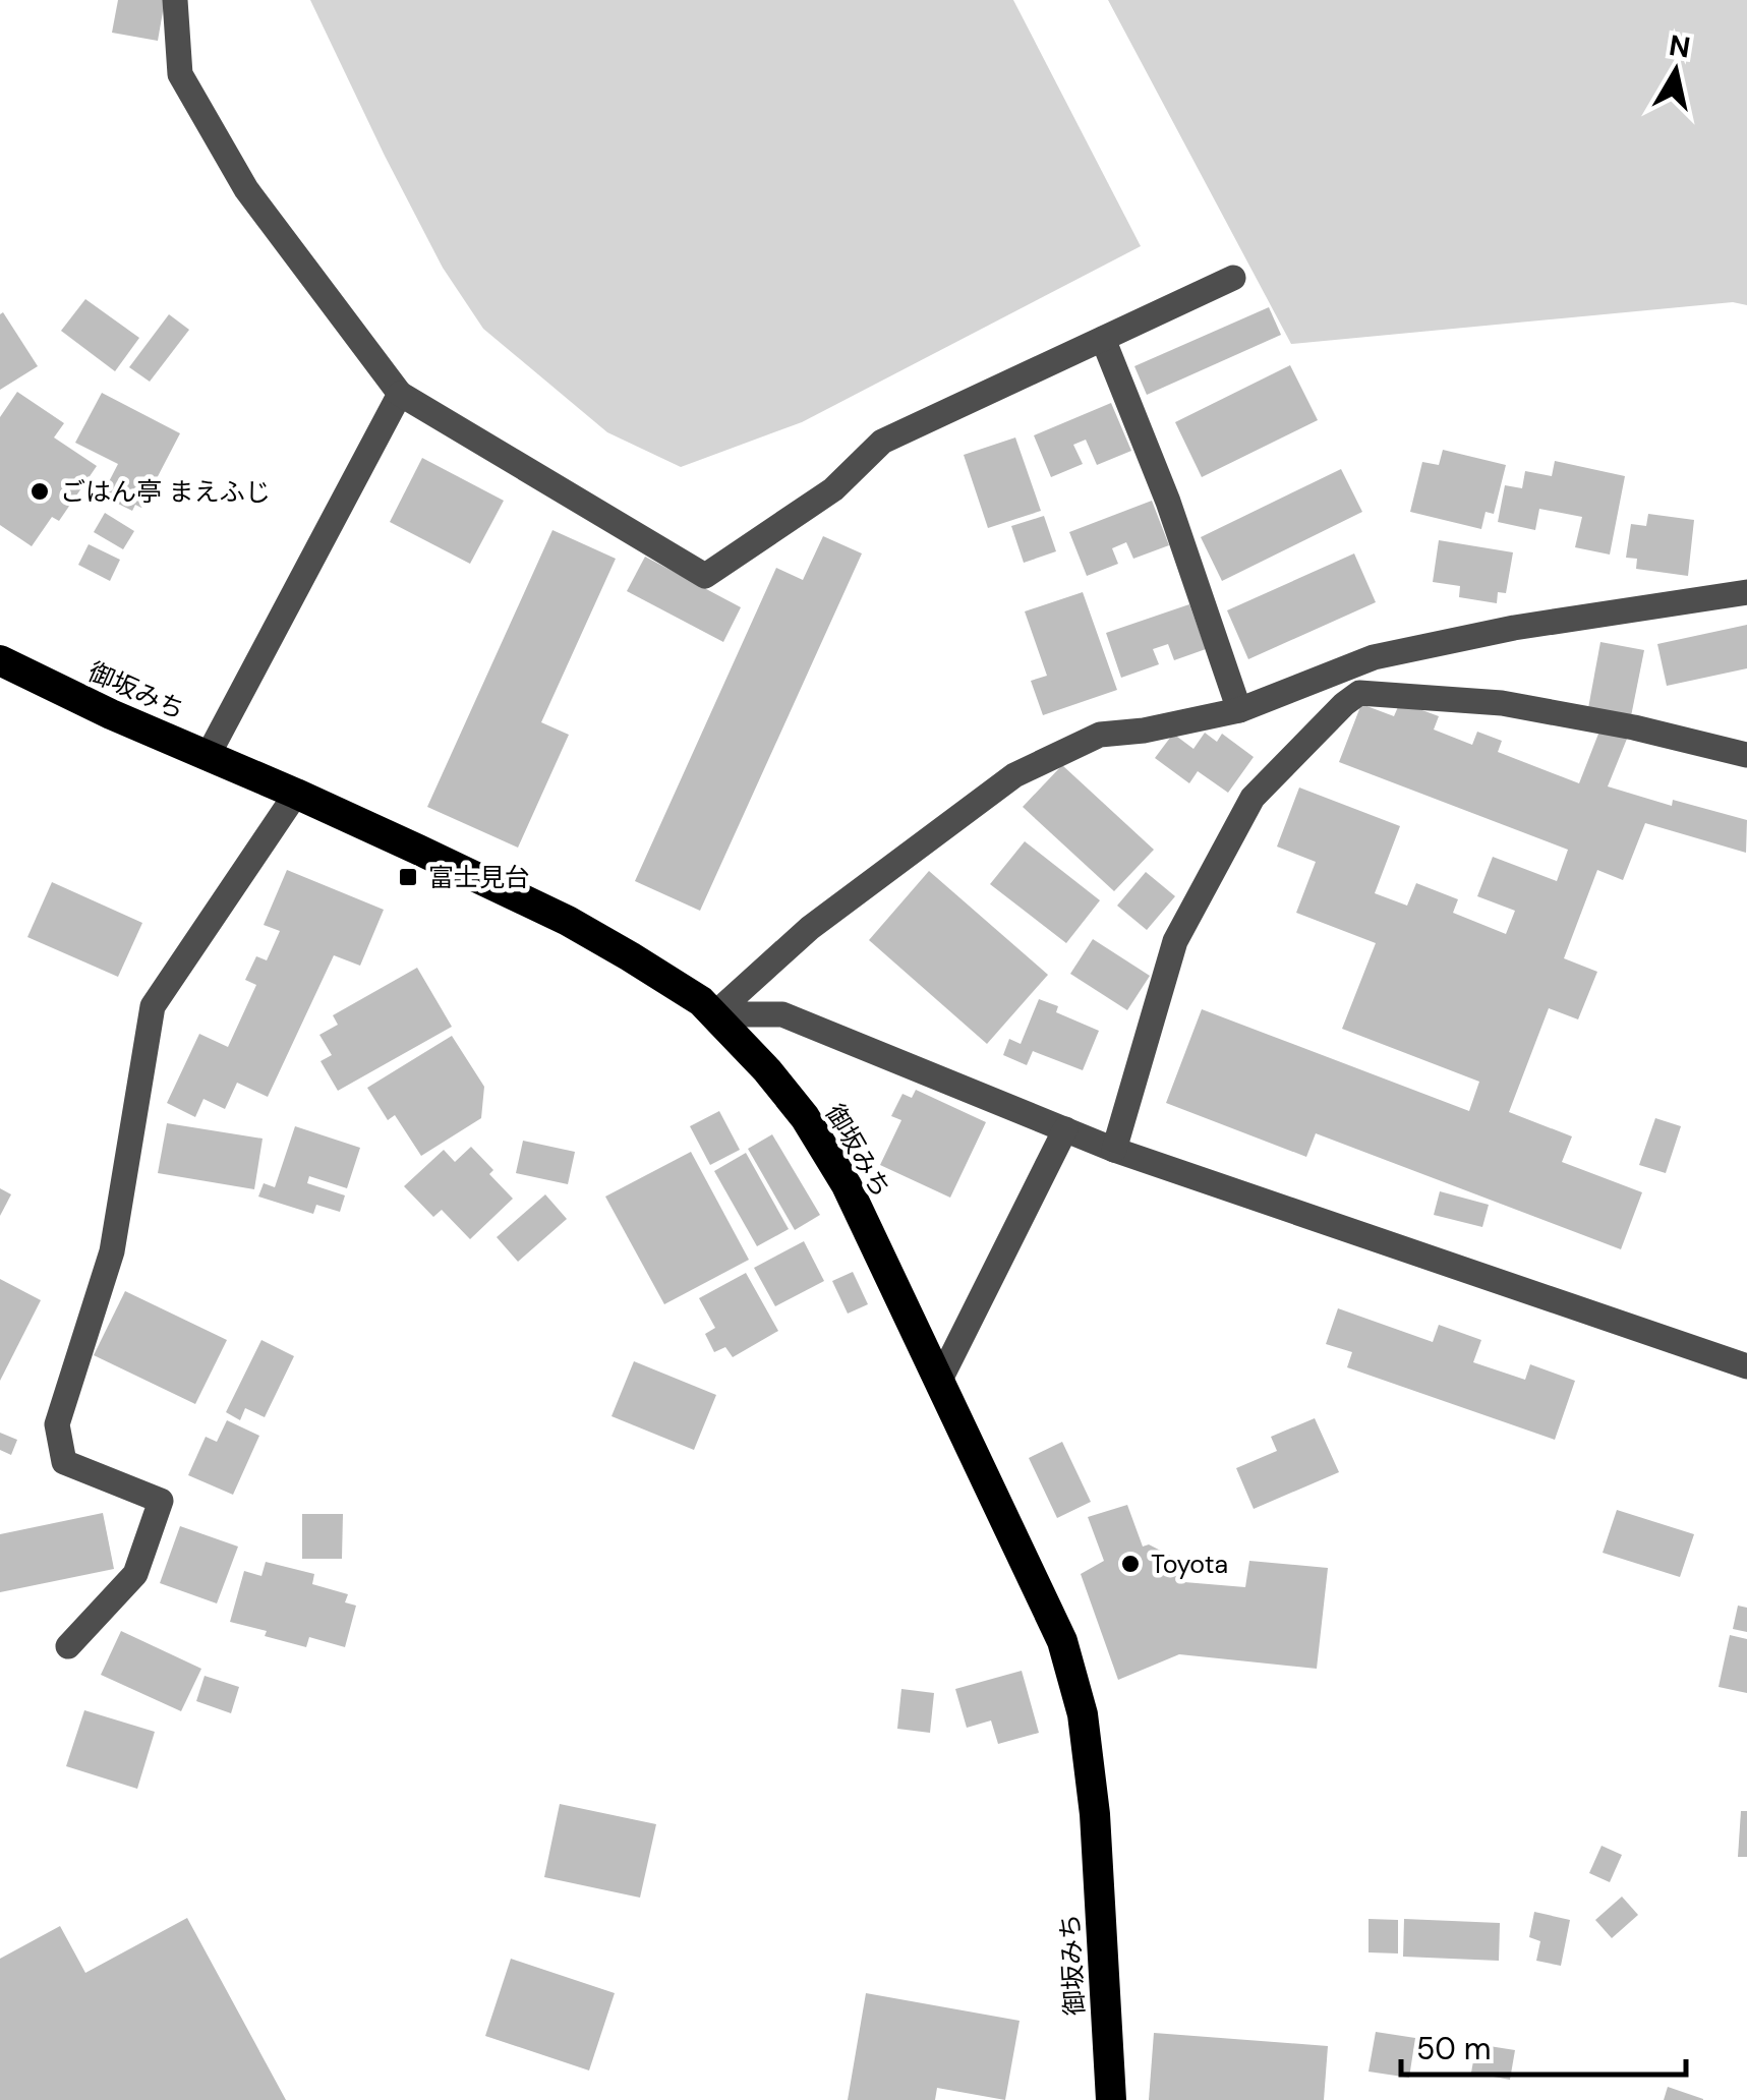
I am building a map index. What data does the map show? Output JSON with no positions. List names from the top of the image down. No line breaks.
{"streets":{"highway":["御坂みち"]},"places":{"other":["ごはん亭 まえふじ","Toyota"],"transit":["富士見台"]},"scale_bar":"50 m","north":"top"}
